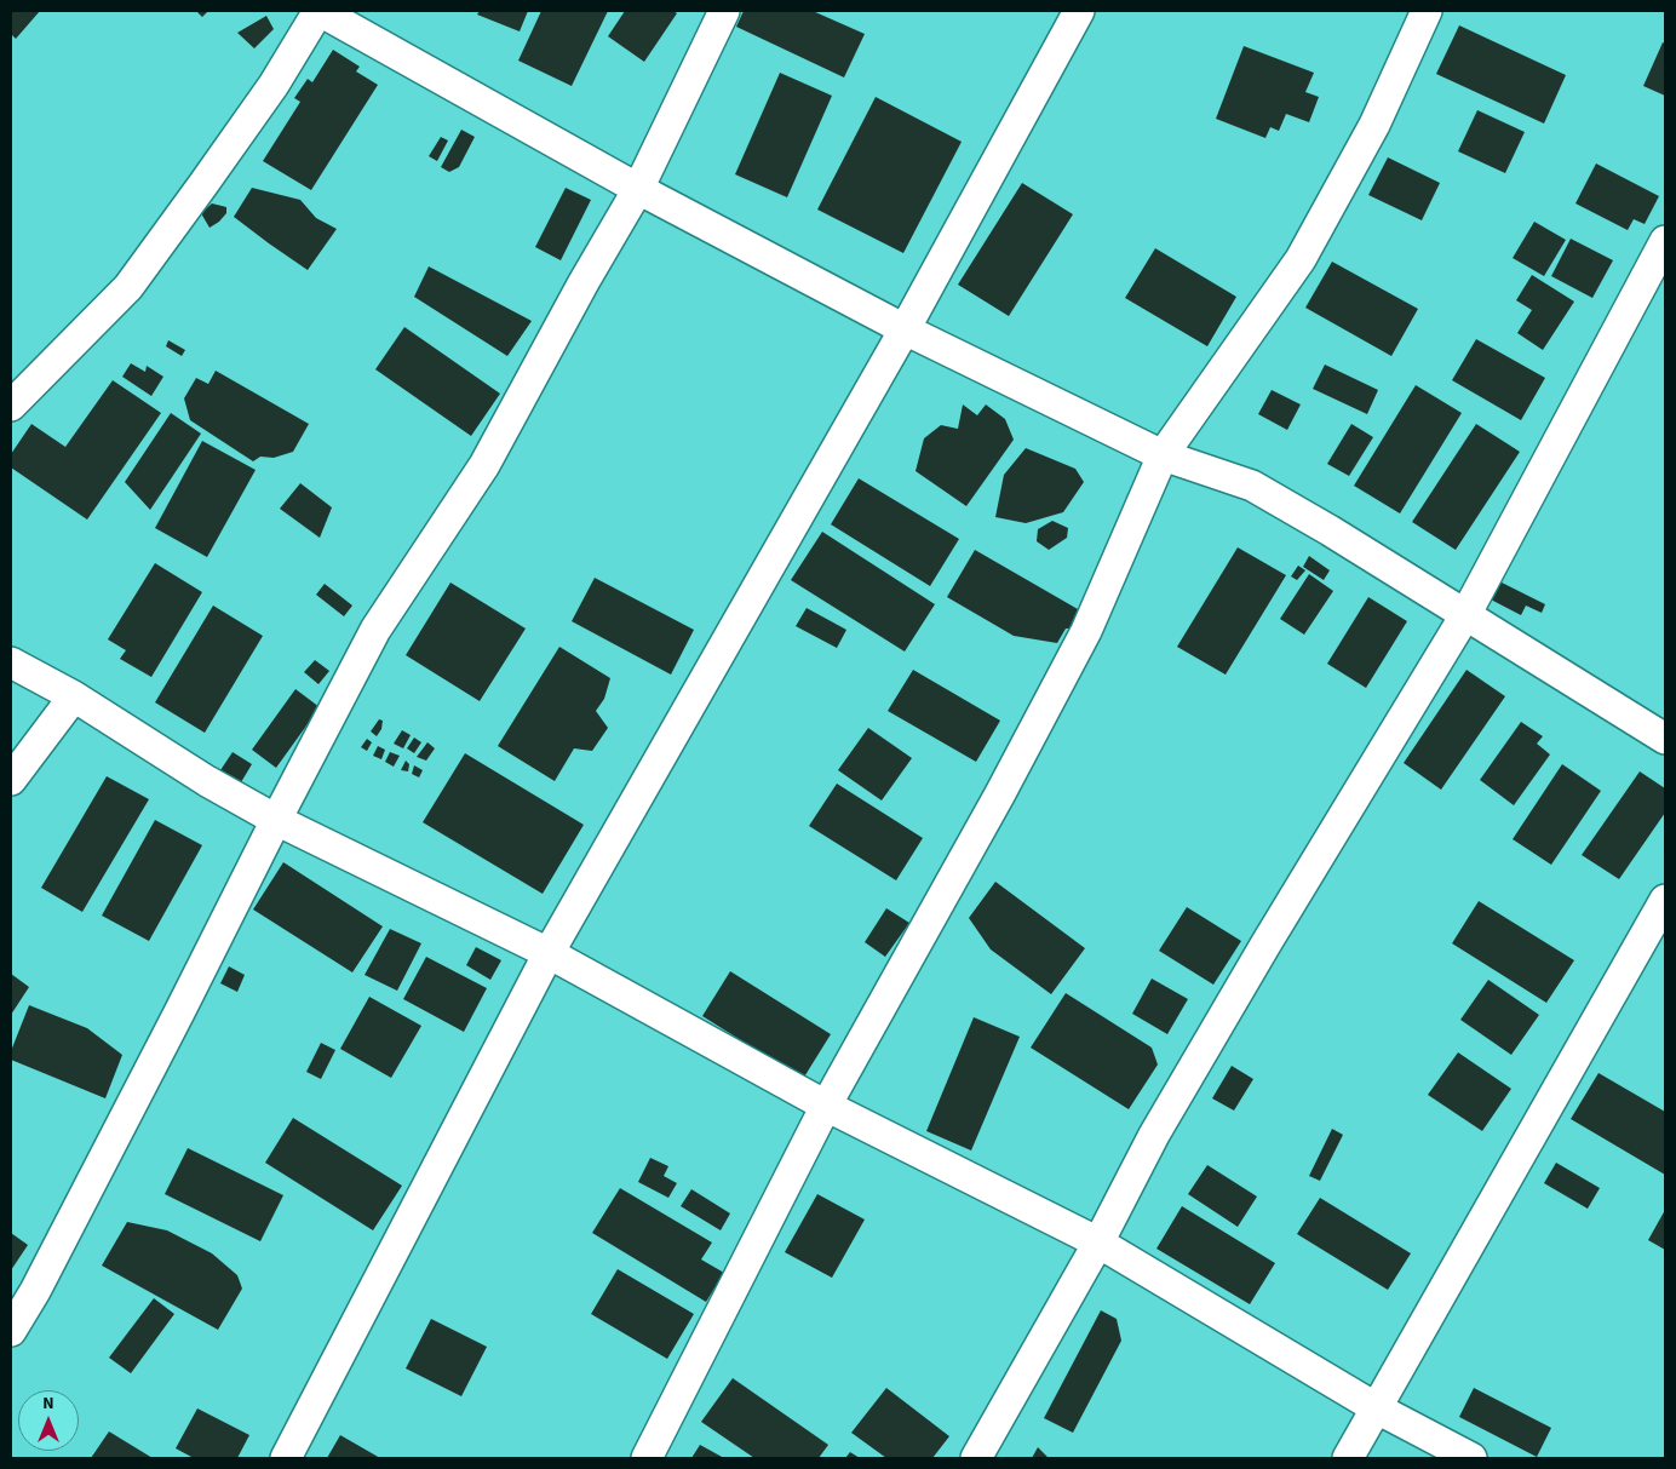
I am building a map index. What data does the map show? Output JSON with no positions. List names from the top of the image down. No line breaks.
{"north":"top"}
